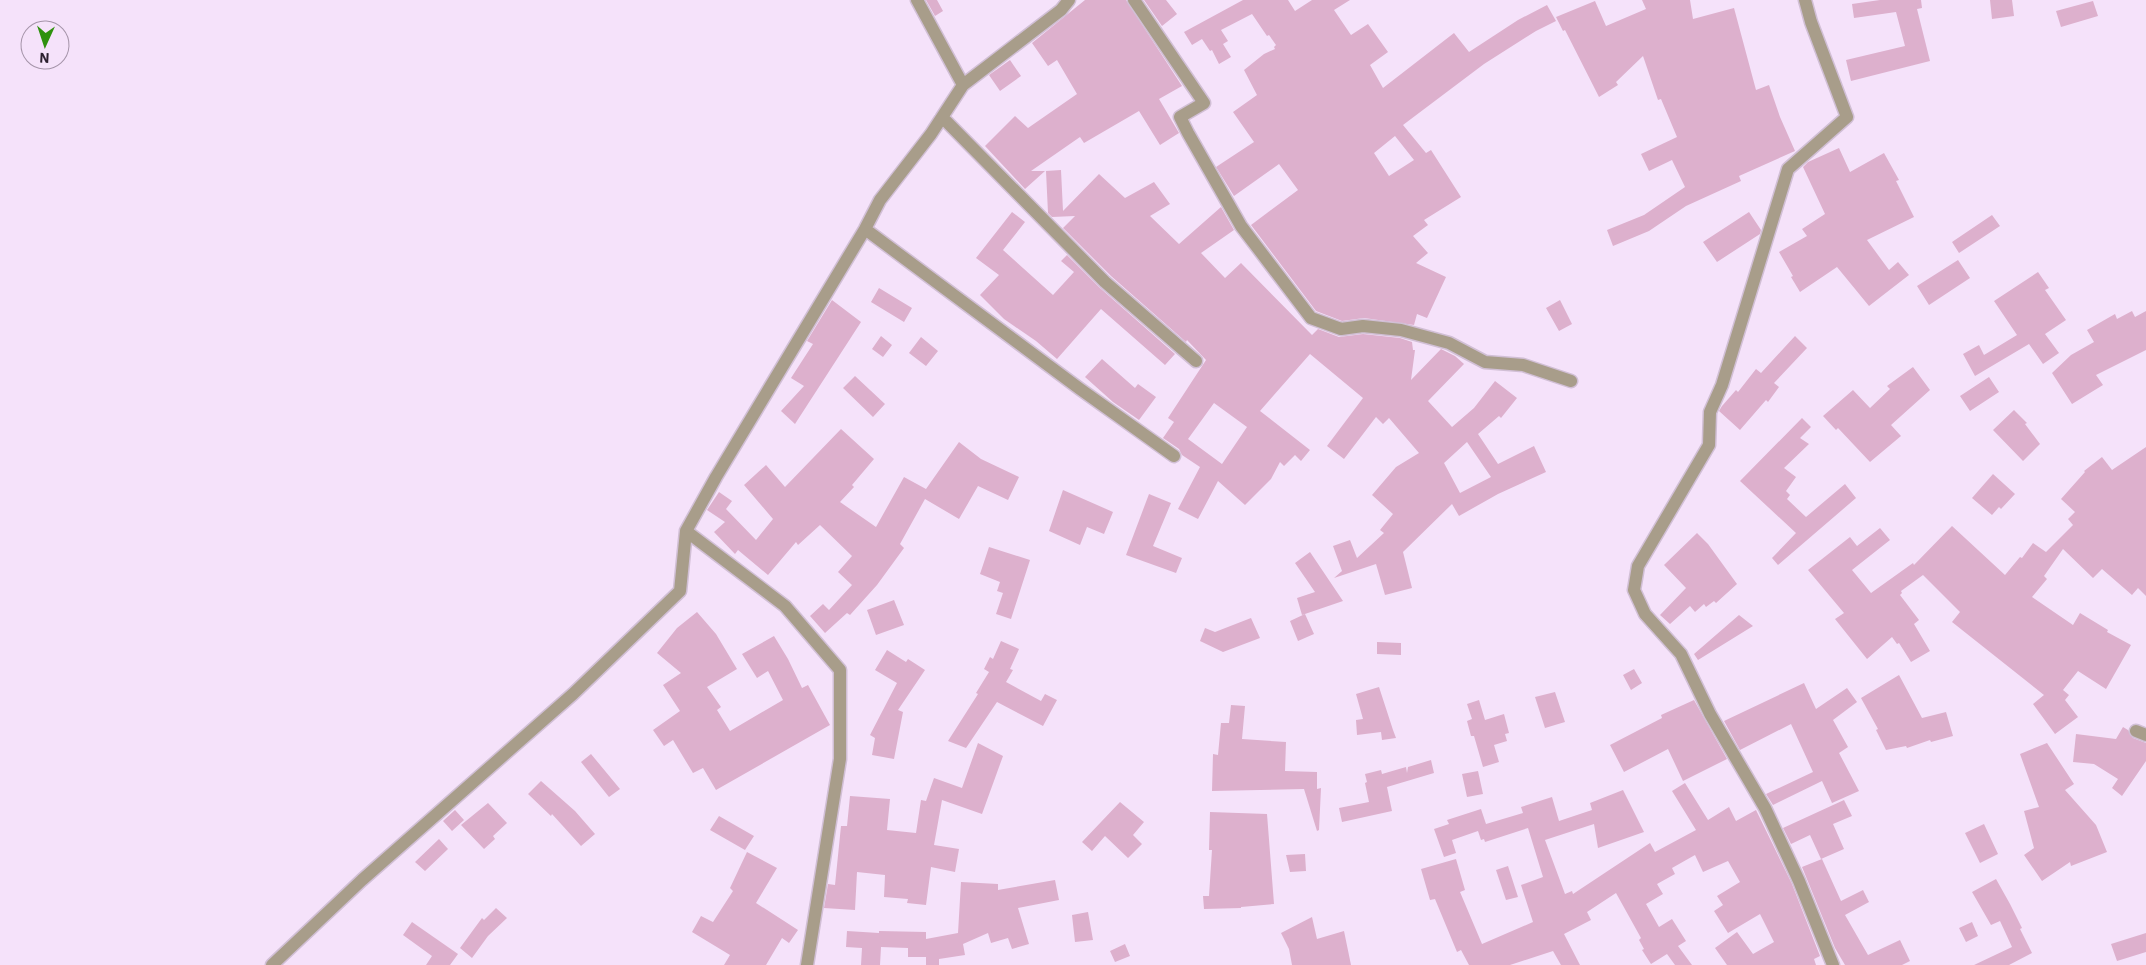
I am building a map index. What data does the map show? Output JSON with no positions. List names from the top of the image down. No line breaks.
{"north":"bottom"}
